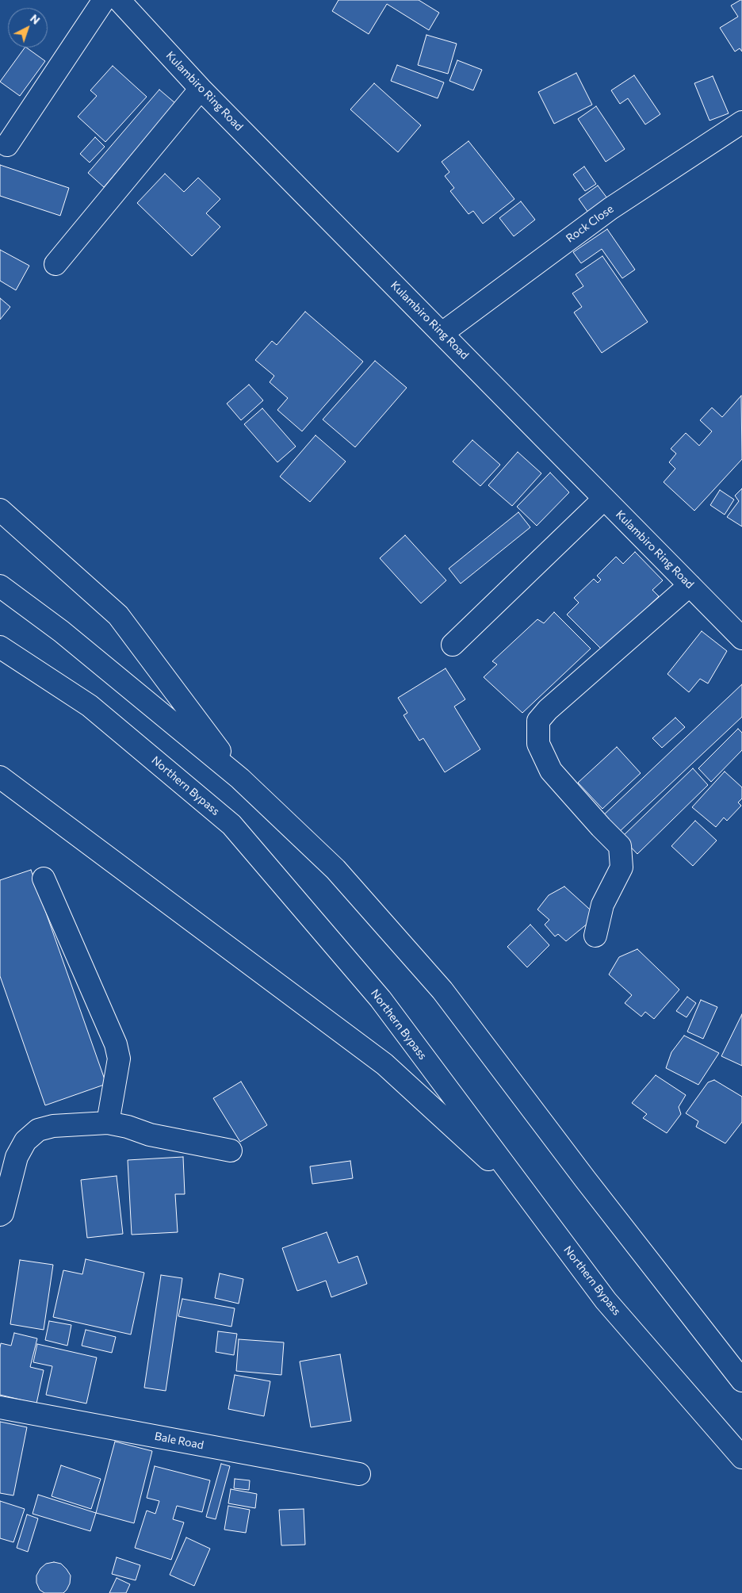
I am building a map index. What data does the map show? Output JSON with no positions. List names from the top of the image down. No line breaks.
{"streets":{"main road":["Kulambiro Ring Road","Rock Close","Northern Bypass","Bale Road"]},"crossings":[["Kulambiro Ring Road","Rock Close"]],"north":"top right"}
